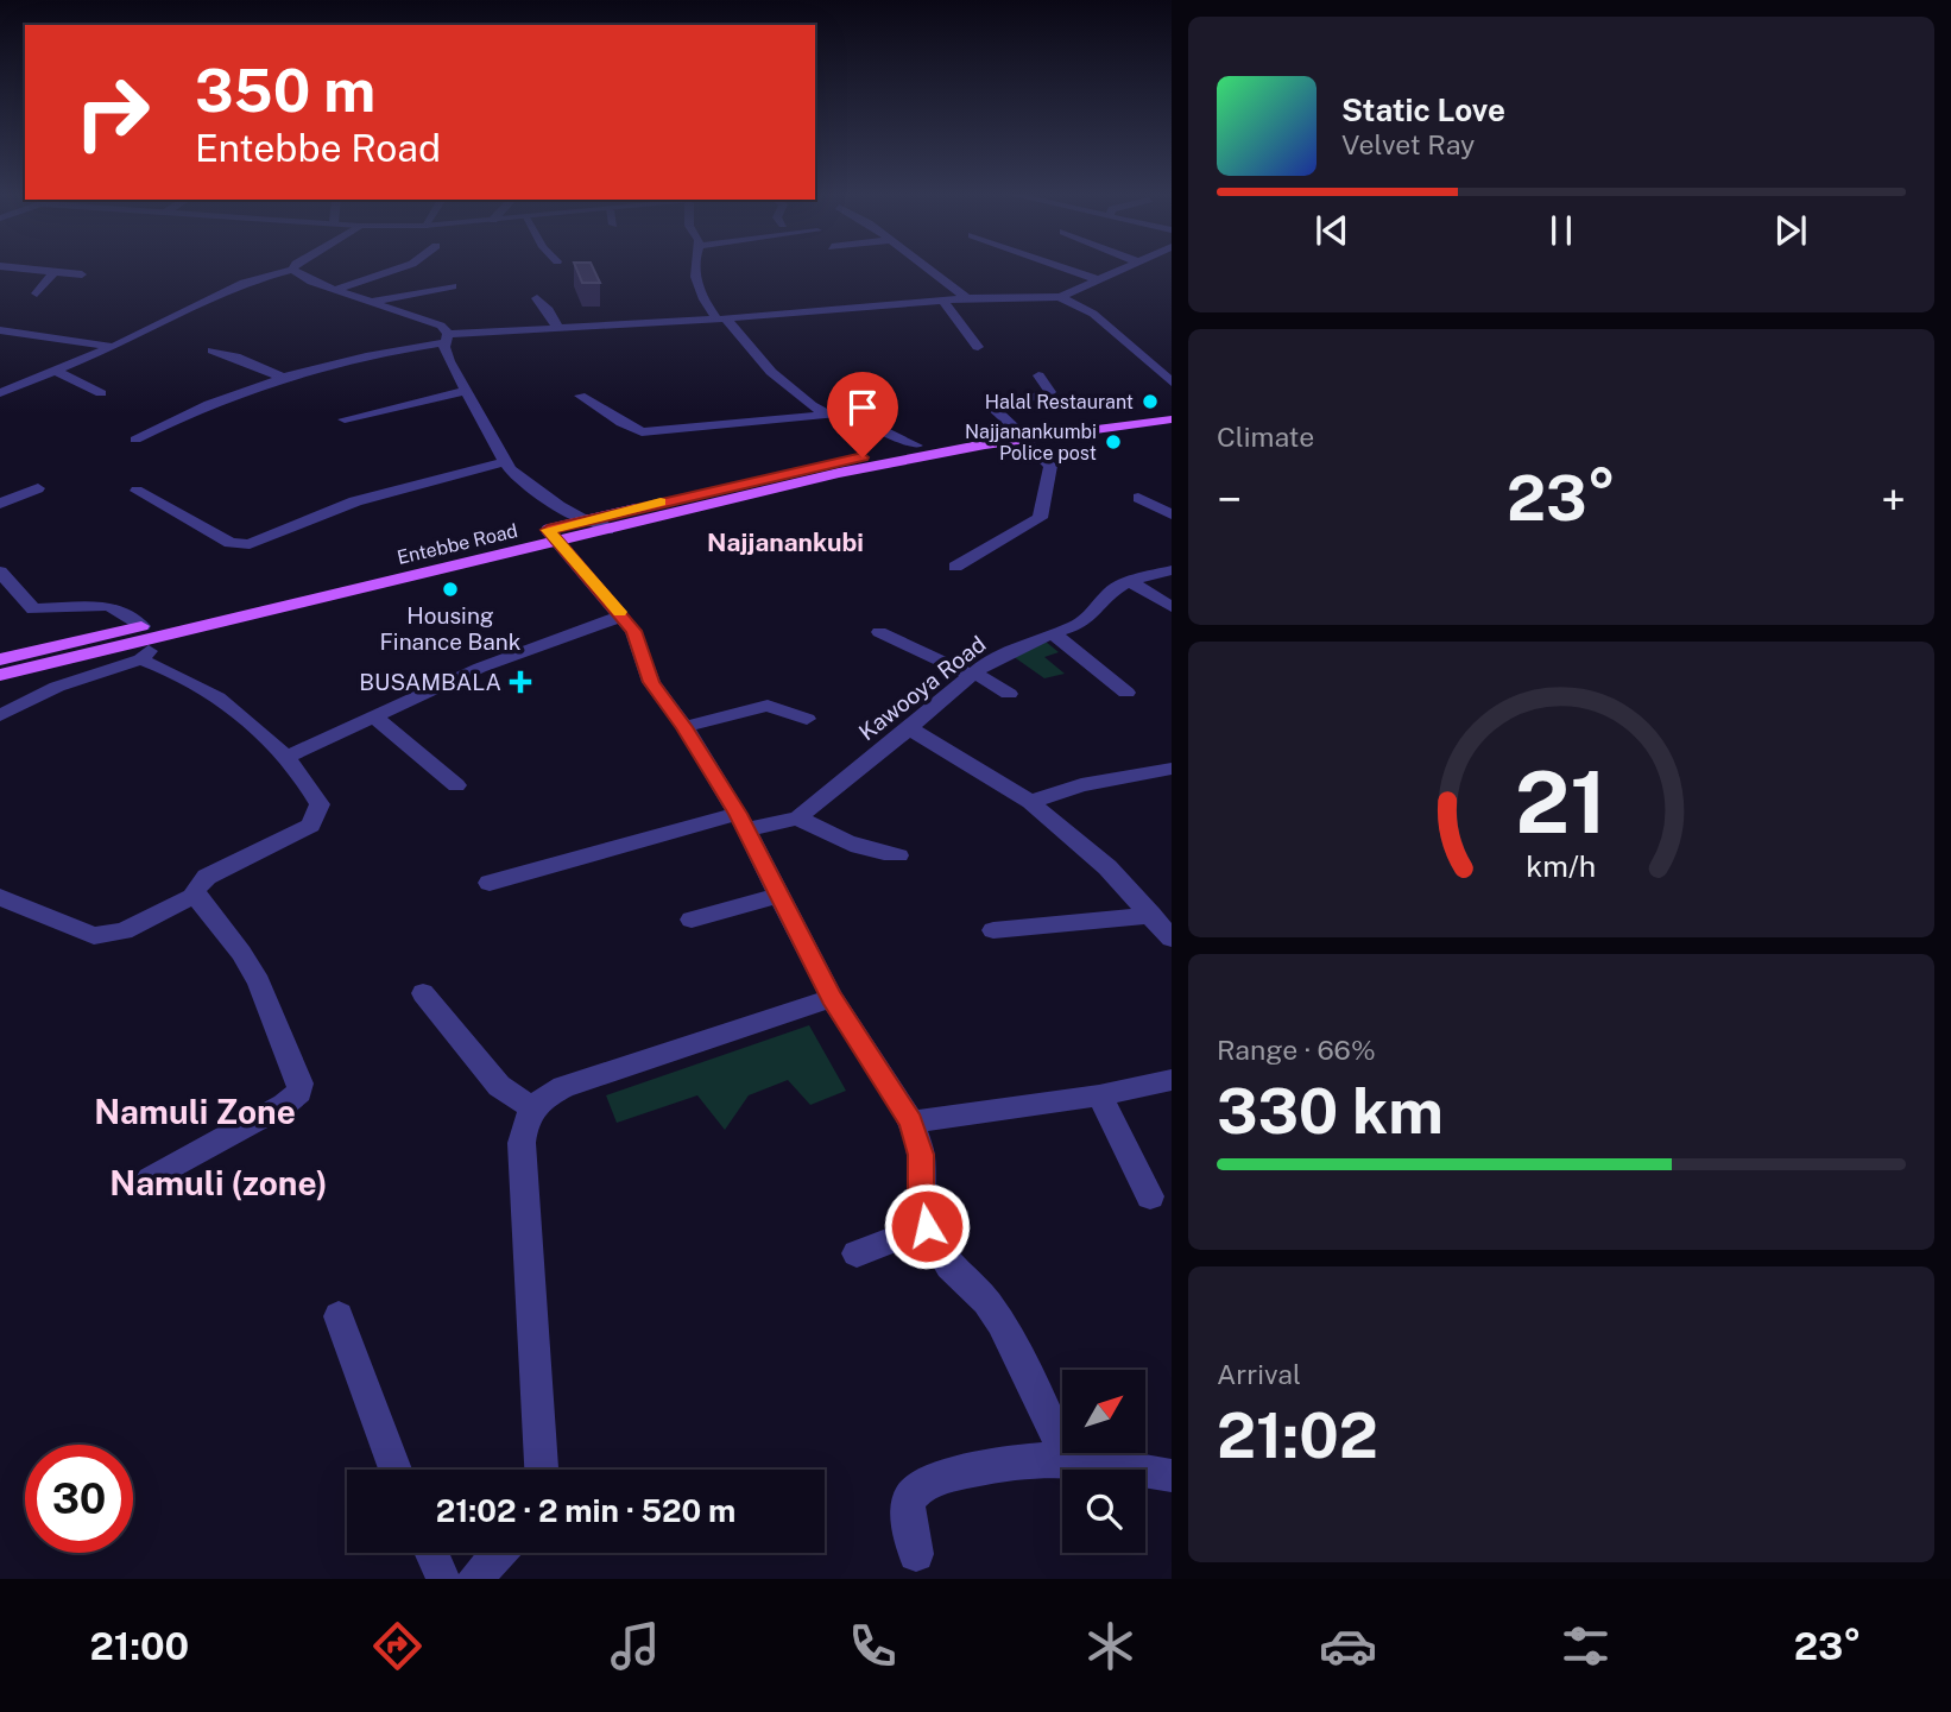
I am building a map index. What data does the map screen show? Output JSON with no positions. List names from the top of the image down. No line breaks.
{"streets":{"main road":["Entebbe Road"],"street":["Kawooya Road"]},"districts":["Najjanankubi","Namuli Zone","Namuli (zone)"],"places":{"other":["Halal Restaurant","Najjanankumbi Police post","Housing Finance Bank"],"health":["BUSAMBALA"]},"north":"top right","page":{"turn":["350 m","Entebbe Road"],"song":["Static Love","Velvet Ray"],"tile":["Climate",["Range · 66%","330 km"],["Arrival","21:02"]],"heat":["−","23°","+"],"limit":"30","trip":"21:02 · 2 min · 520 m","tabs":["21:00","23°"],"gauge":["21","km/h"]}}
